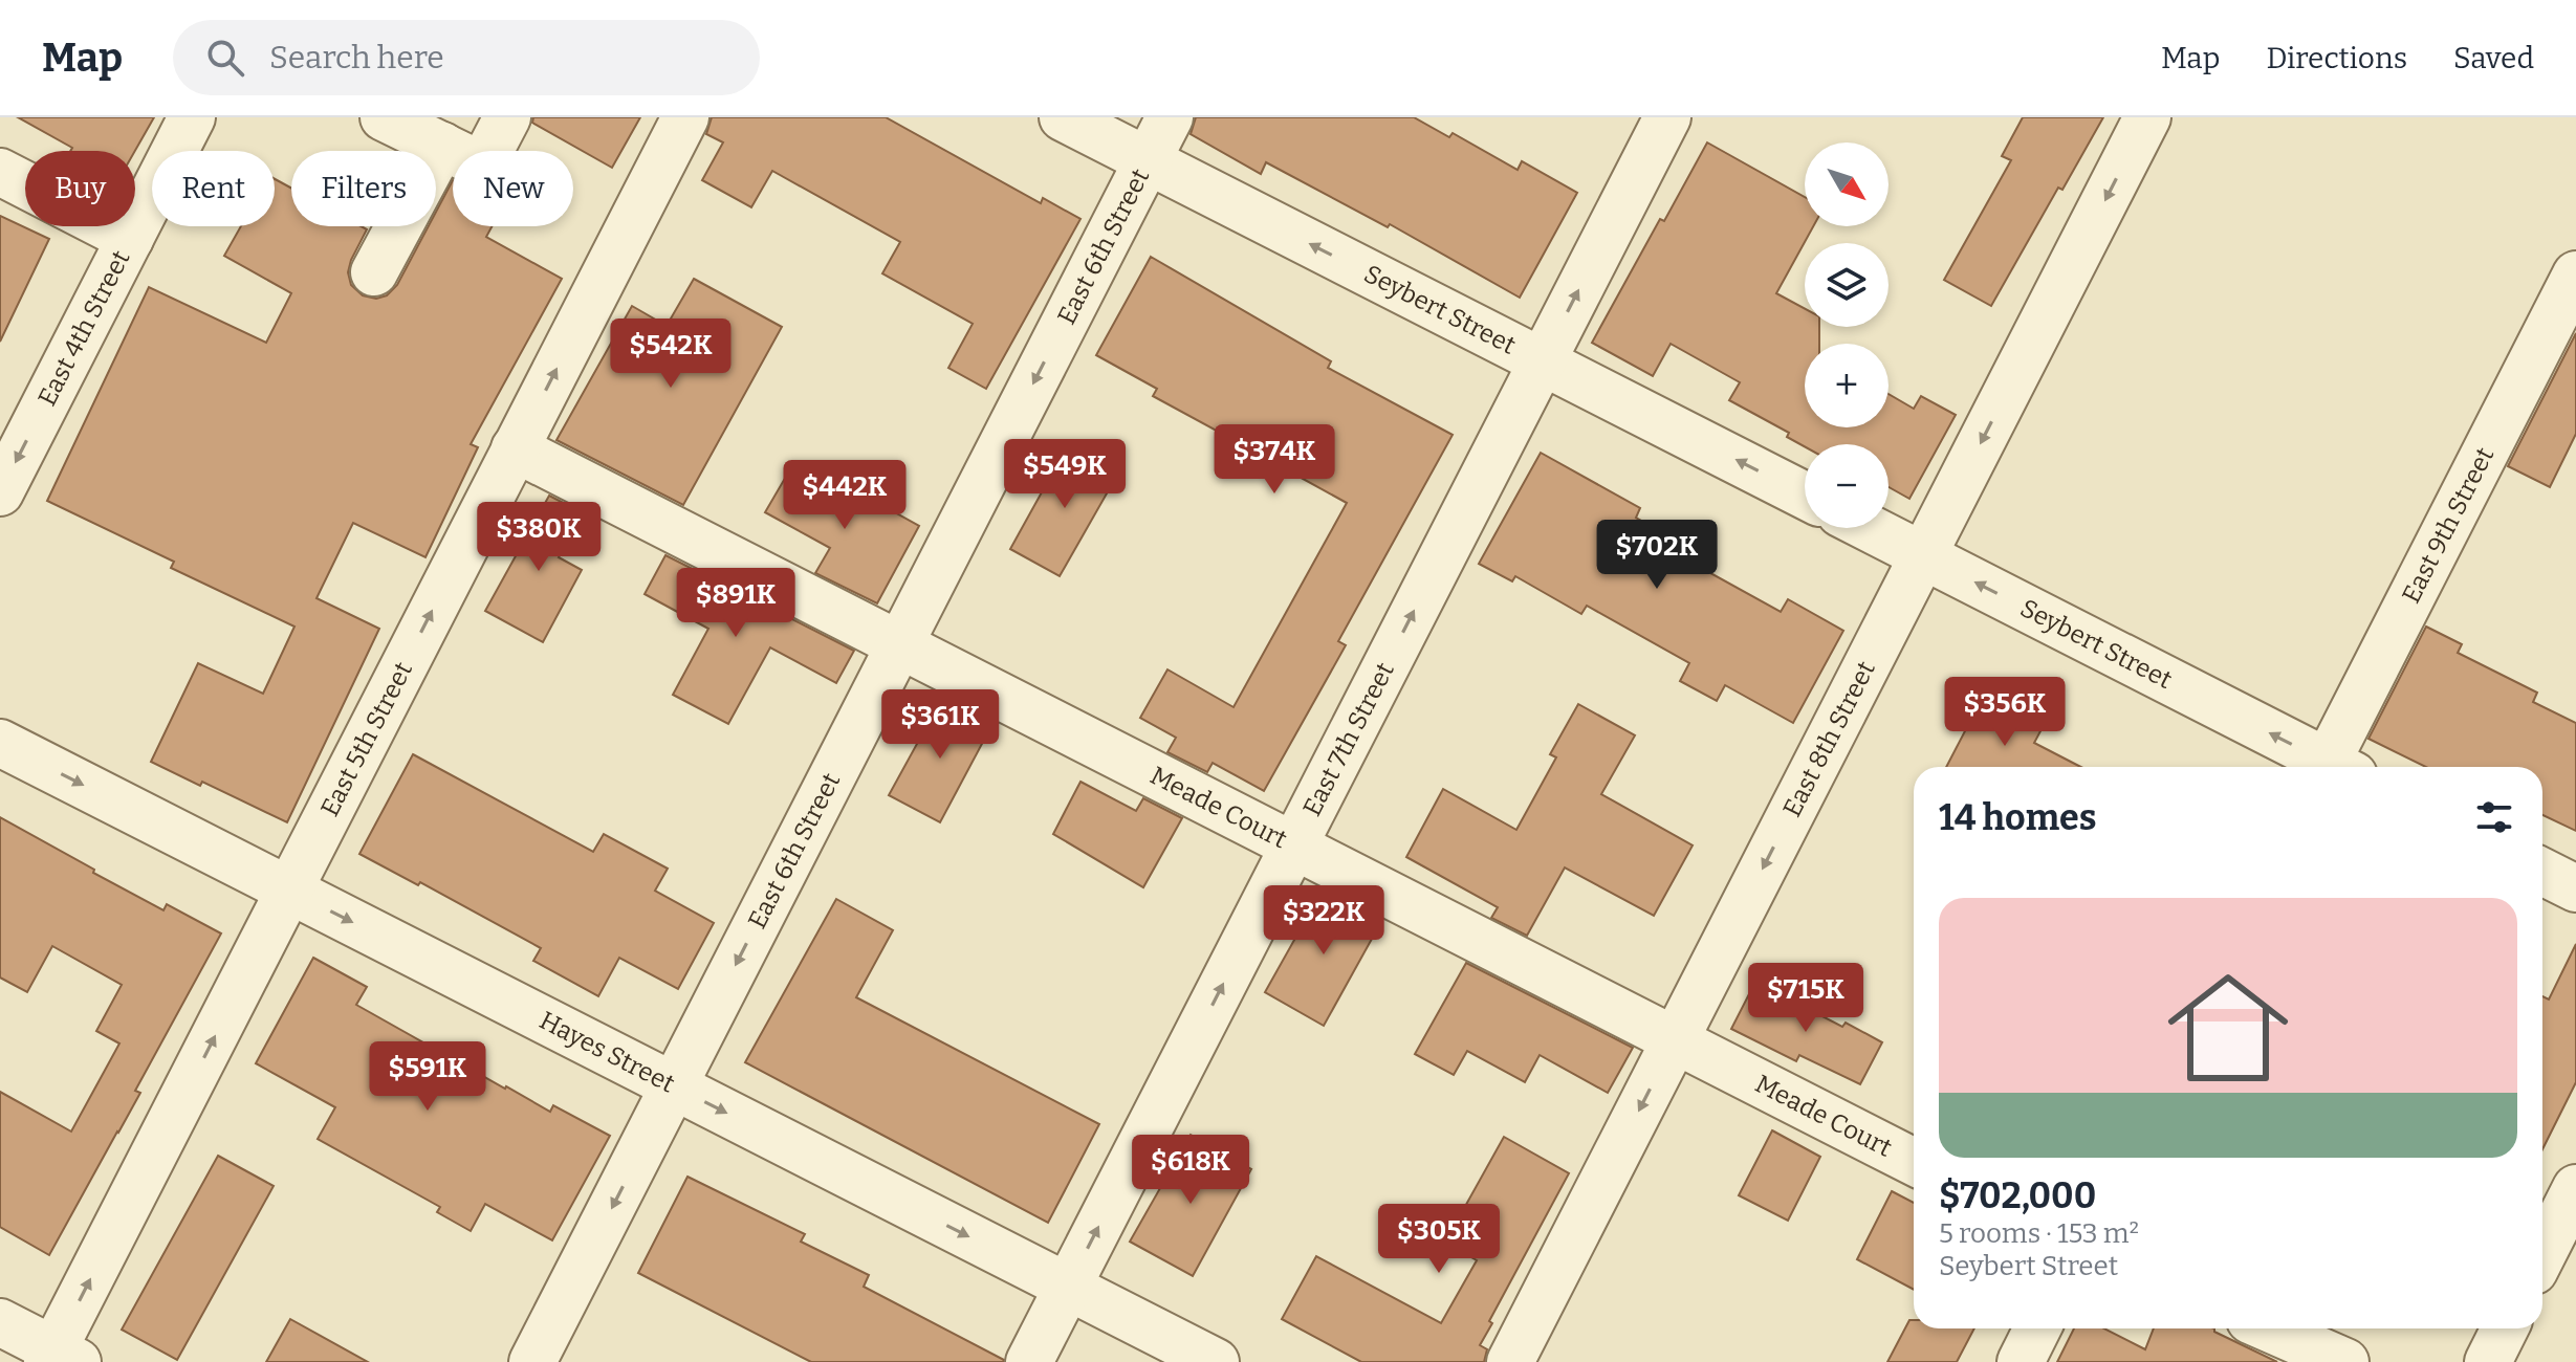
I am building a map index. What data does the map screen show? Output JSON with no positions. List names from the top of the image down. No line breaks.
{"streets":{"street":["East 6th Street","Seybert Street","East 4th Street","East 9th Street","East 5th Street","East 7th Street","East 8th Street","Meade Court","Hayes Street"]},"crossings":[["East 6th Street","Seybert Street"],["East 6th Street","Meade Court"],["East 6th Street","Hayes Street"],["Seybert Street","East 7th Street"],["Seybert Street","East 8th Street"],["East 5th Street","Meade Court"],["East 5th Street","Hayes Street"],["East 7th Street","Meade Court"],["East 7th Street","Hayes Street"],["East 8th Street","Meade Court"]],"one_way":["East 6th Street","Seybert Street","East 4th Street","East 5th Street","East 7th Street","East 8th Street","Hayes Street"],"north":"bottom right","page":{"header":"Map","search":"Search here","nav":["Map","Directions","Saved"],"map_buttons":["+","−"],"chip":["Buy","Rent","Filters","New"],"price":["$542K","$374K","$549K","$442K","$380K","$702K","$891K","$356K","$361K","$322K","$715K","$591K","$618K","$305K"],"heading":"14 homes","list":[{"name":"$702,000","note":"5 rooms · 153 m² · Seybert Street"}]}}
